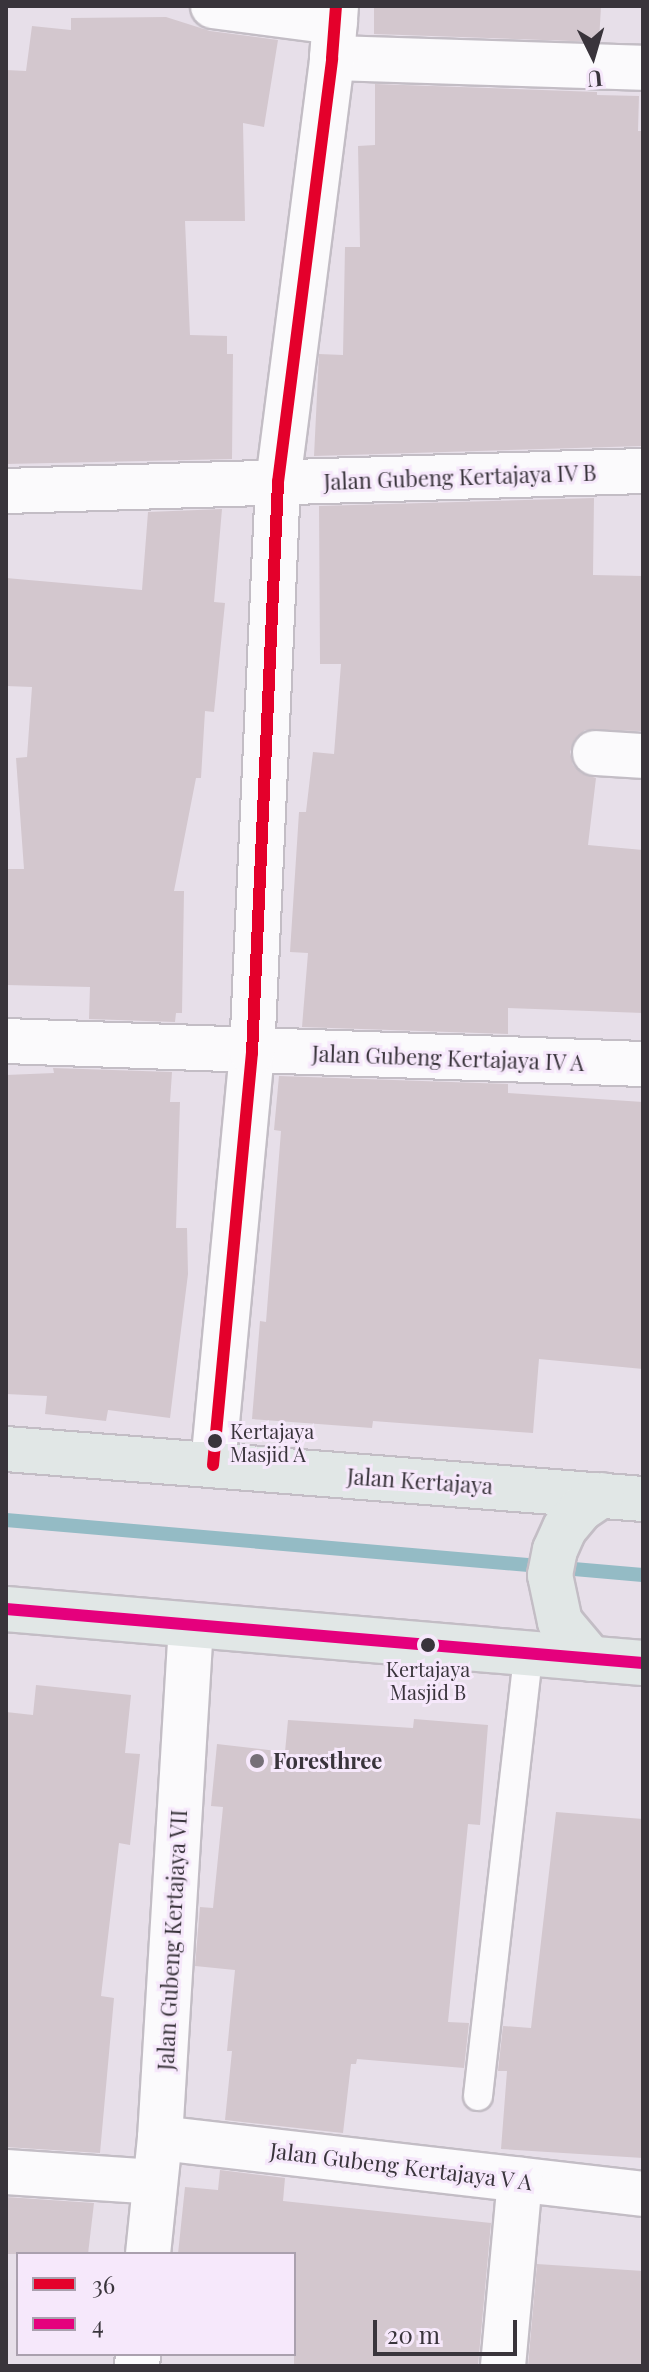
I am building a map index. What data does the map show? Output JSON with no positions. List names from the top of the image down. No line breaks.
{"streets":{"main road":["Jalan Kertajaya"],"street":["Jalan Gubeng Kertajaya IV B","Jalan Gubeng Kertajaya IV A","Jalan Gubeng Kertajaya VII","Jalan Gubeng Kertajaya V A"]},"crossings":[["Jalan Gubeng Kertajaya VII","Jalan Gubeng Kertajaya V A"]],"places":["Kertajaya Masjid A","Kertajaya Masjid B","Foresthree"],"lines":["transit line 36","transit line 4"],"legend":["36","4"],"scale_bar":"20 m","north":"bottom"}
